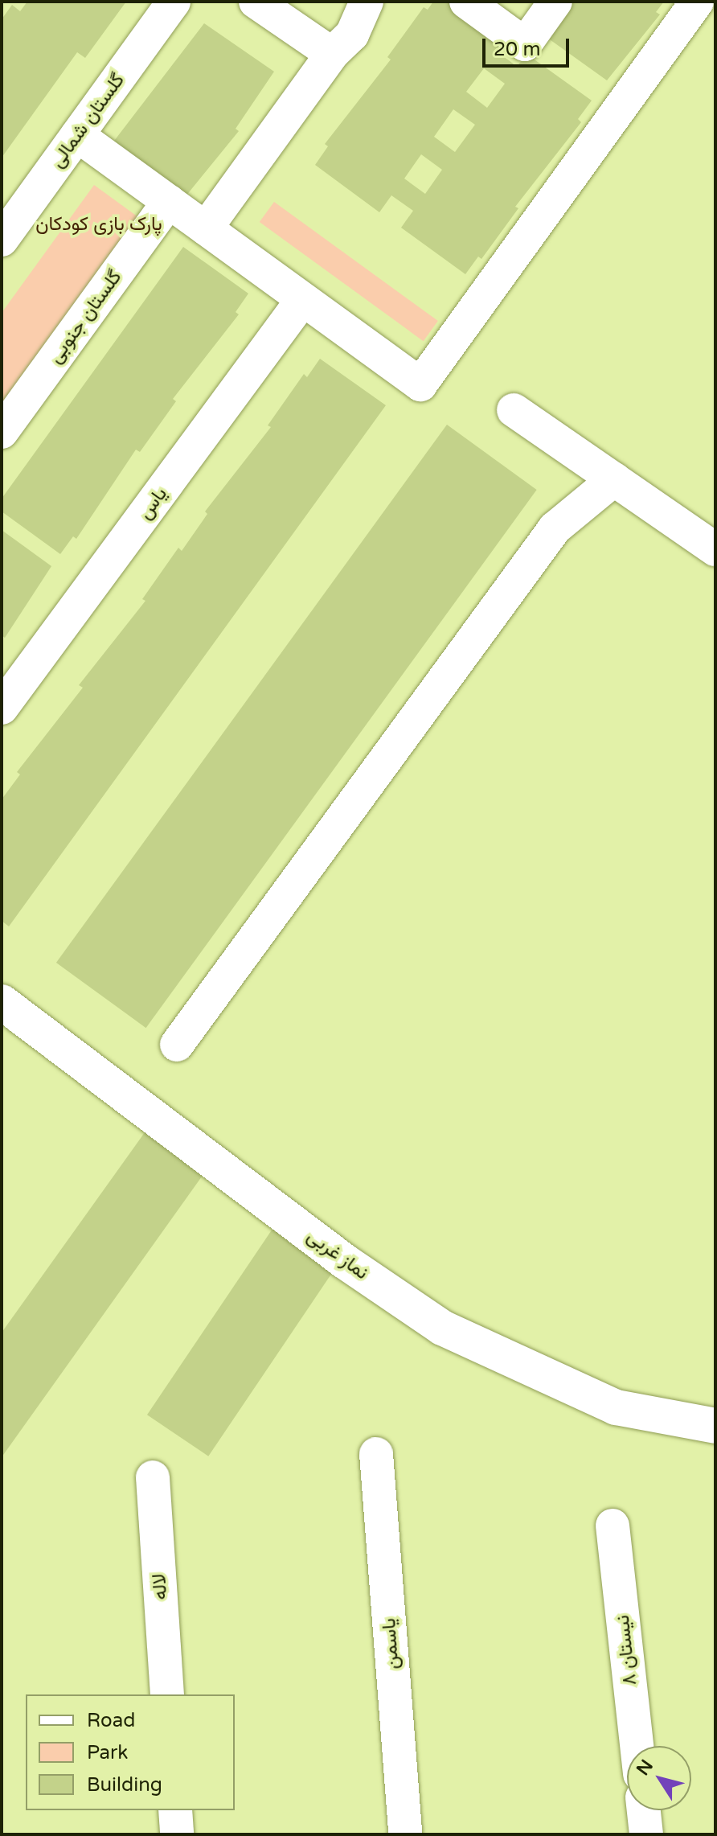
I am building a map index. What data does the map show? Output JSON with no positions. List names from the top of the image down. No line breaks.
{"streets":{"street":["گلستان شمالی","گلستان جنوبی","یاس","نماز غربی","لاله","یاسمن","نیستان ۸"]},"parks":["پارک بازی کودکان"],"legend":["Road","Park","Building"],"scale_bar":"20 m","north":"top left"}
